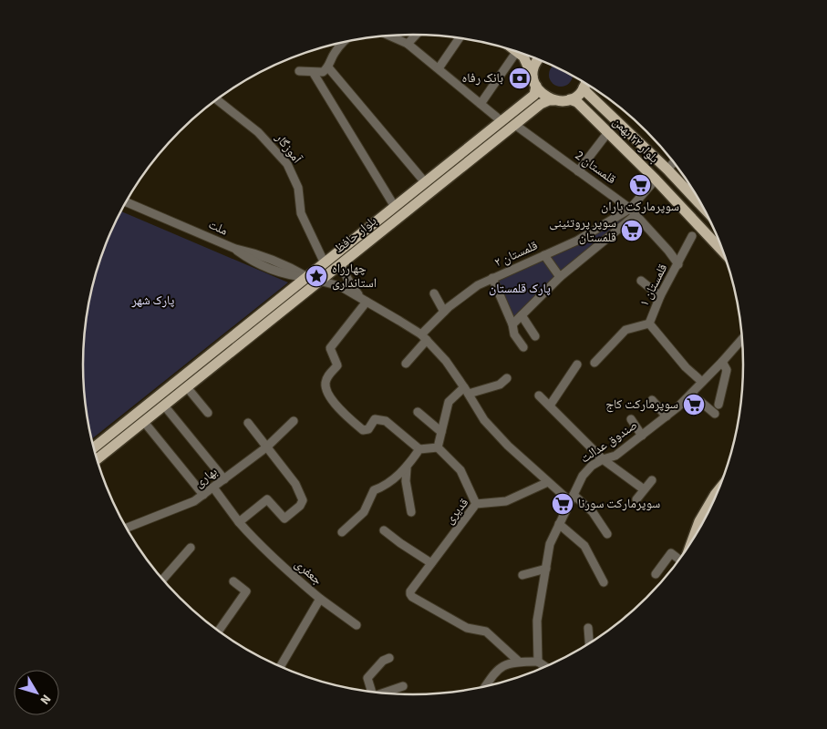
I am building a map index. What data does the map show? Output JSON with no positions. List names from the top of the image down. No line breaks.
{"streets":{"main road":["بلوار ۲۲ بهمن","بلوار حافظ"],"street":["آموزگار","قلمستان 2","ملت","قلمستان ۲","قلمستان ۱","صندوق عدالت","بهاری","قدیری","جعفری"]},"crossings":[["آموزگار","بلوار حافظ"],["قلمستان 2","بلوار حافظ"],["قلمستان 2","قلمستان ۲"],["قلمستان 2","قلمستان ۱"],["ملت","بلوار حافظ"],["قلمستان ۱","صندوق عدالت"],["بهاری","جعفری"]],"parks":["پارک قلمستان","پارک شهر"],"places":{"bank":["بانک رفاه"],"supermarket":["سوپرمارکت باران","سوپر پروتئینی قلمستان","سوپرمارکت کاج","سوپرمارکت سورنا"],"place":["چهارراه استانداری"]},"north":"bottom right"}
